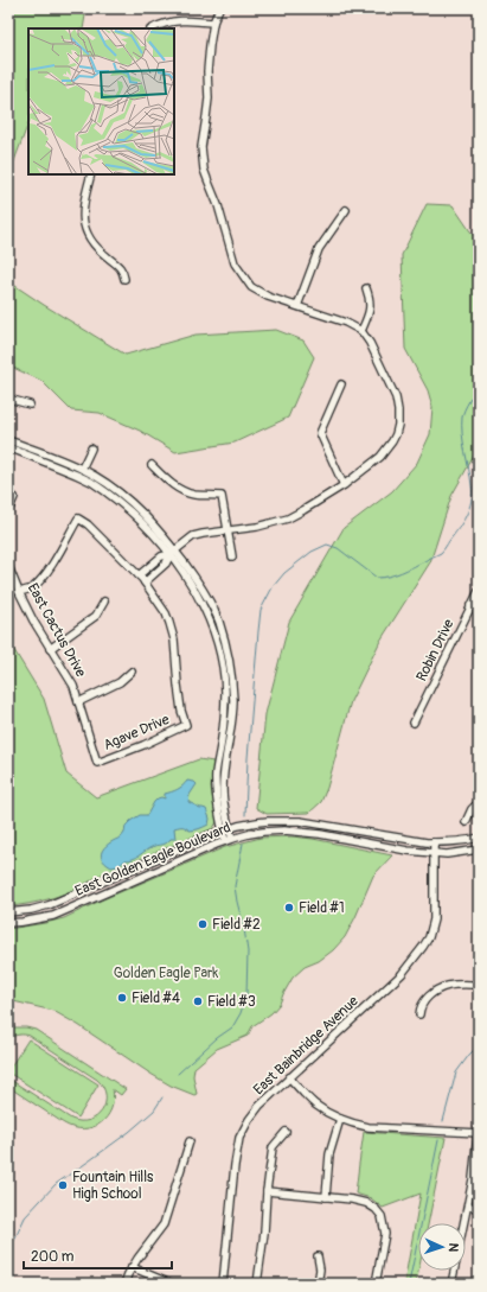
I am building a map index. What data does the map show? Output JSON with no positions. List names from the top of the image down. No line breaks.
{"streets":{"street":["East Cactus Drive","Robin Drive","Agave Drive","East Golden Eagle Boulevard","East Bainbridge Avenue"]},"crossings":[["East Cactus Drive","Agave Drive"],["East Golden Eagle Boulevard","East Bainbridge Avenue"]],"parks":["Golden Eagle Park"],"places":["Field #1","Field #2","Field #4","Field #3","Fountain Hills High School"],"scale_bar":"200 m","north":"right"}
